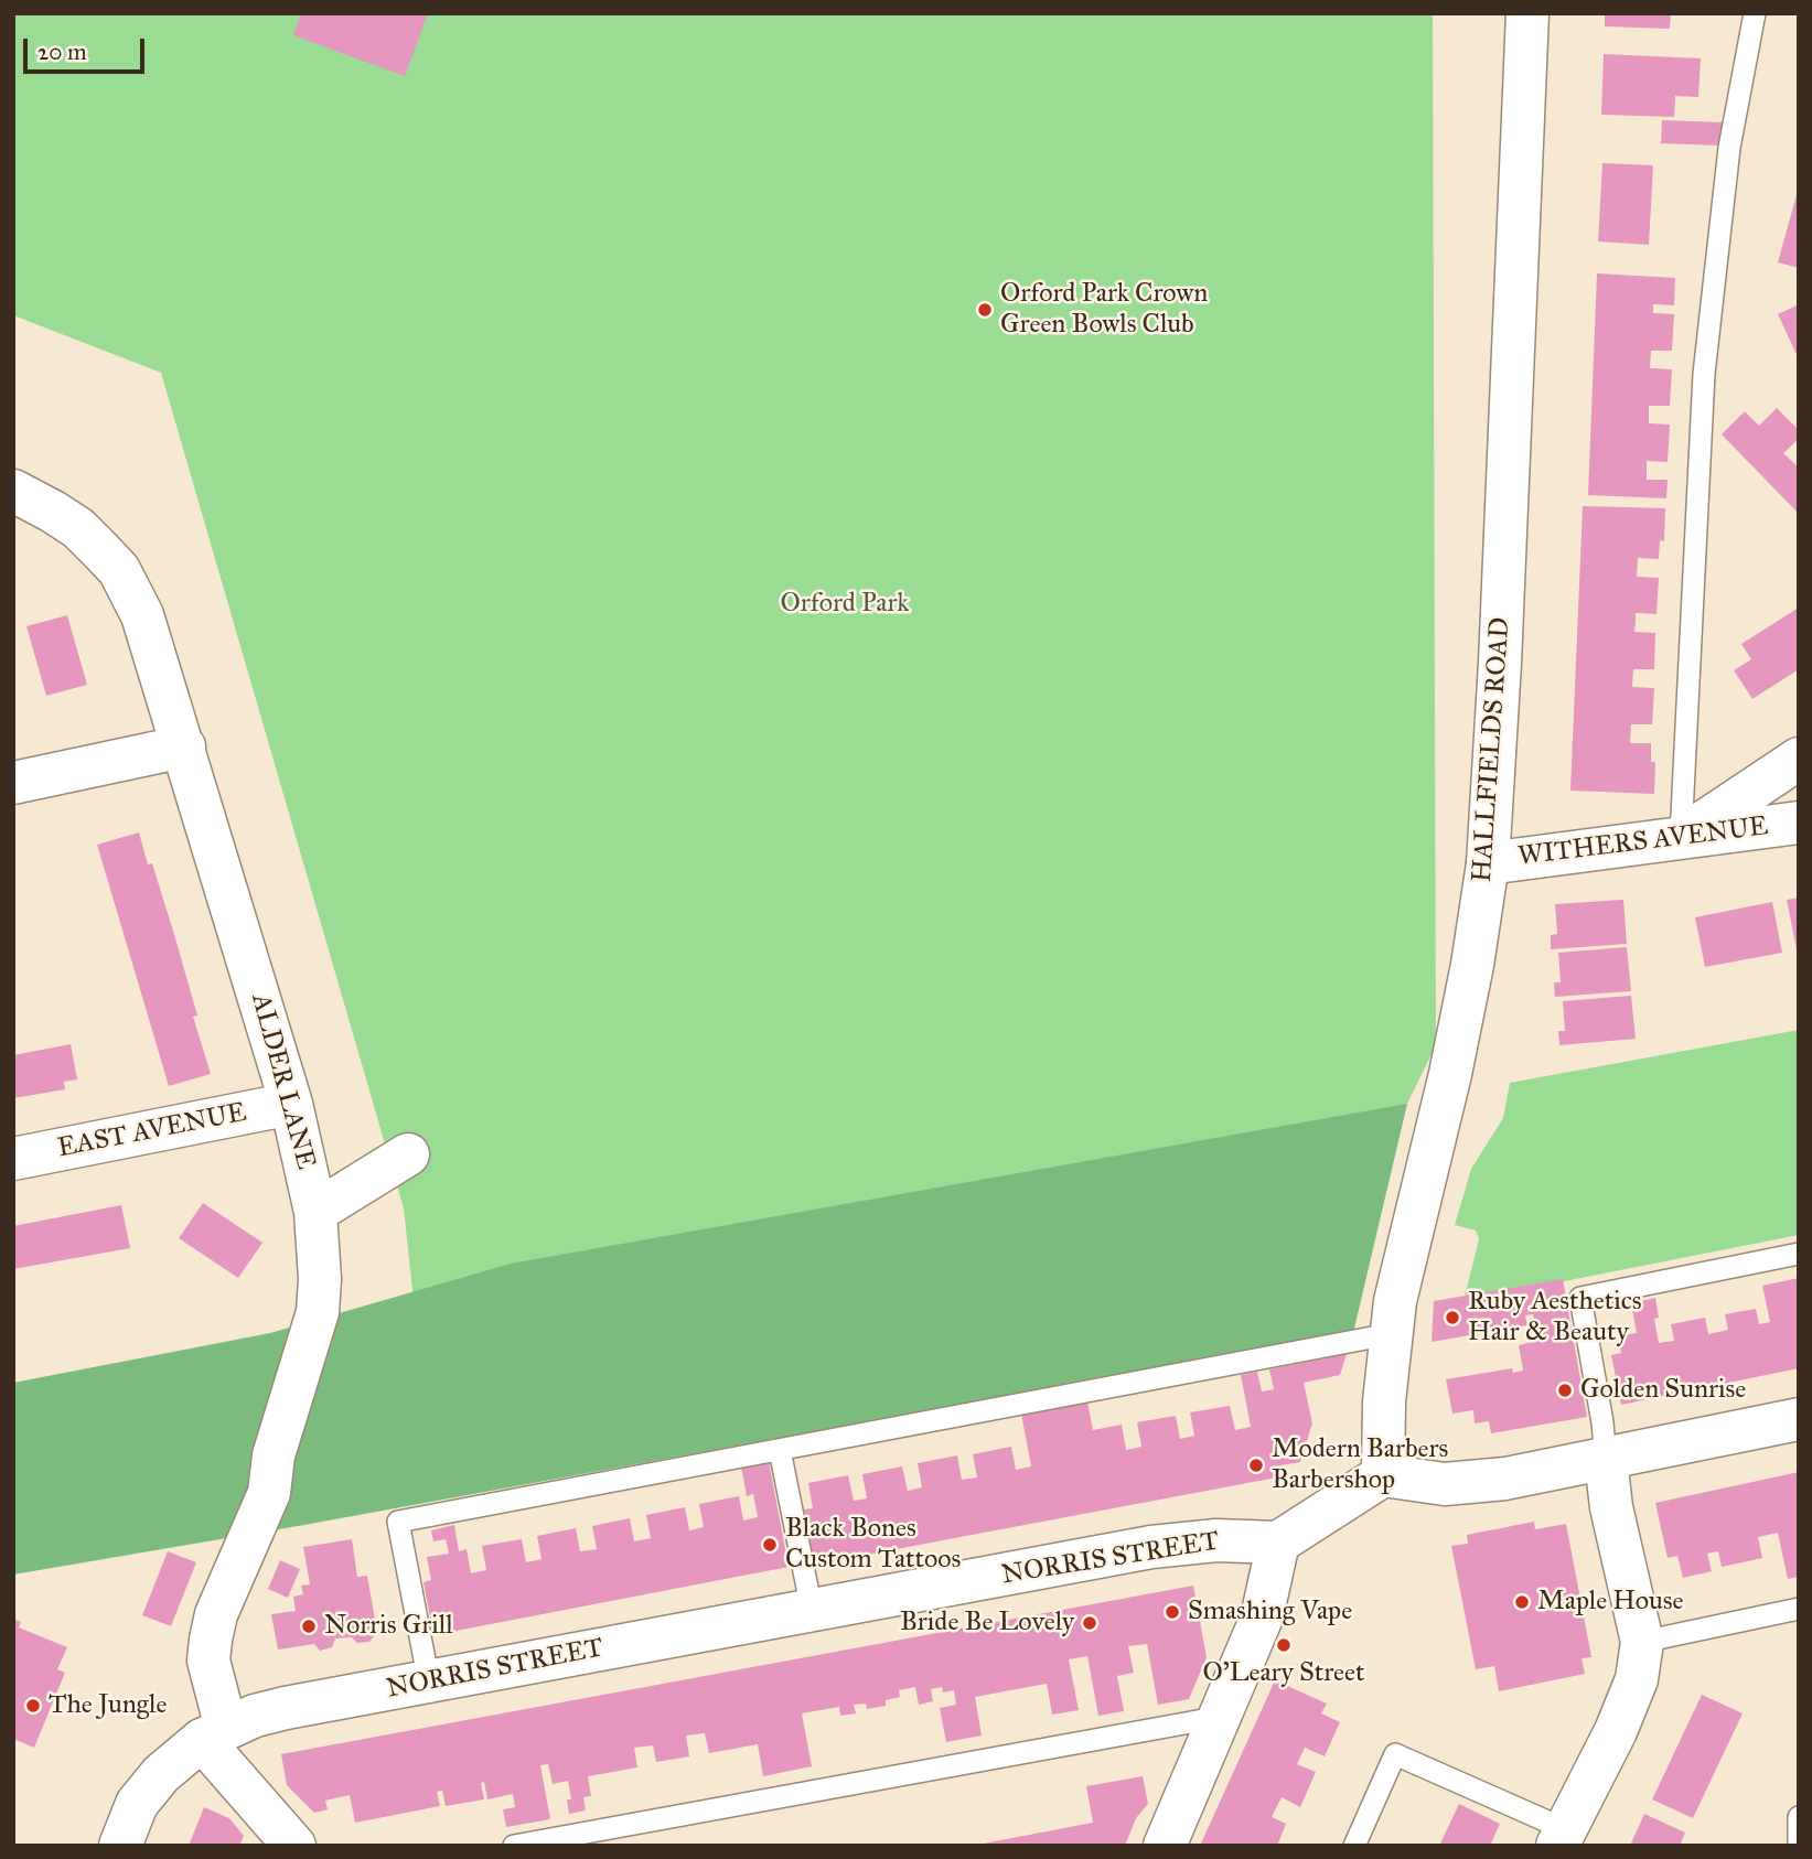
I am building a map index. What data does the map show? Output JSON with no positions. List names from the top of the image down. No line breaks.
{"streets":{"street":["HALLFIELDS ROAD","WITHERS AVENUE","ALDER LANE","EAST AVENUE","NORRIS STREET"]},"crossings":[["HALLFIELDS ROAD","WITHERS AVENUE"],["ALDER LANE","EAST AVENUE"],["ALDER LANE","NORRIS STREET"]],"parks":["Orford Park"],"places":["Orford Park Crown Green Bowls Club","Ruby Aesthetics Hair & Beauty","Golden Sunrise","Modern Barbers Barbershop","Black Bones Custom Tattoos","Maple House","Smashing Vape","Bride Be Lovely","Norris Grill","O'Leary Street","The Jungle"],"scale_bar":"20 m"}
